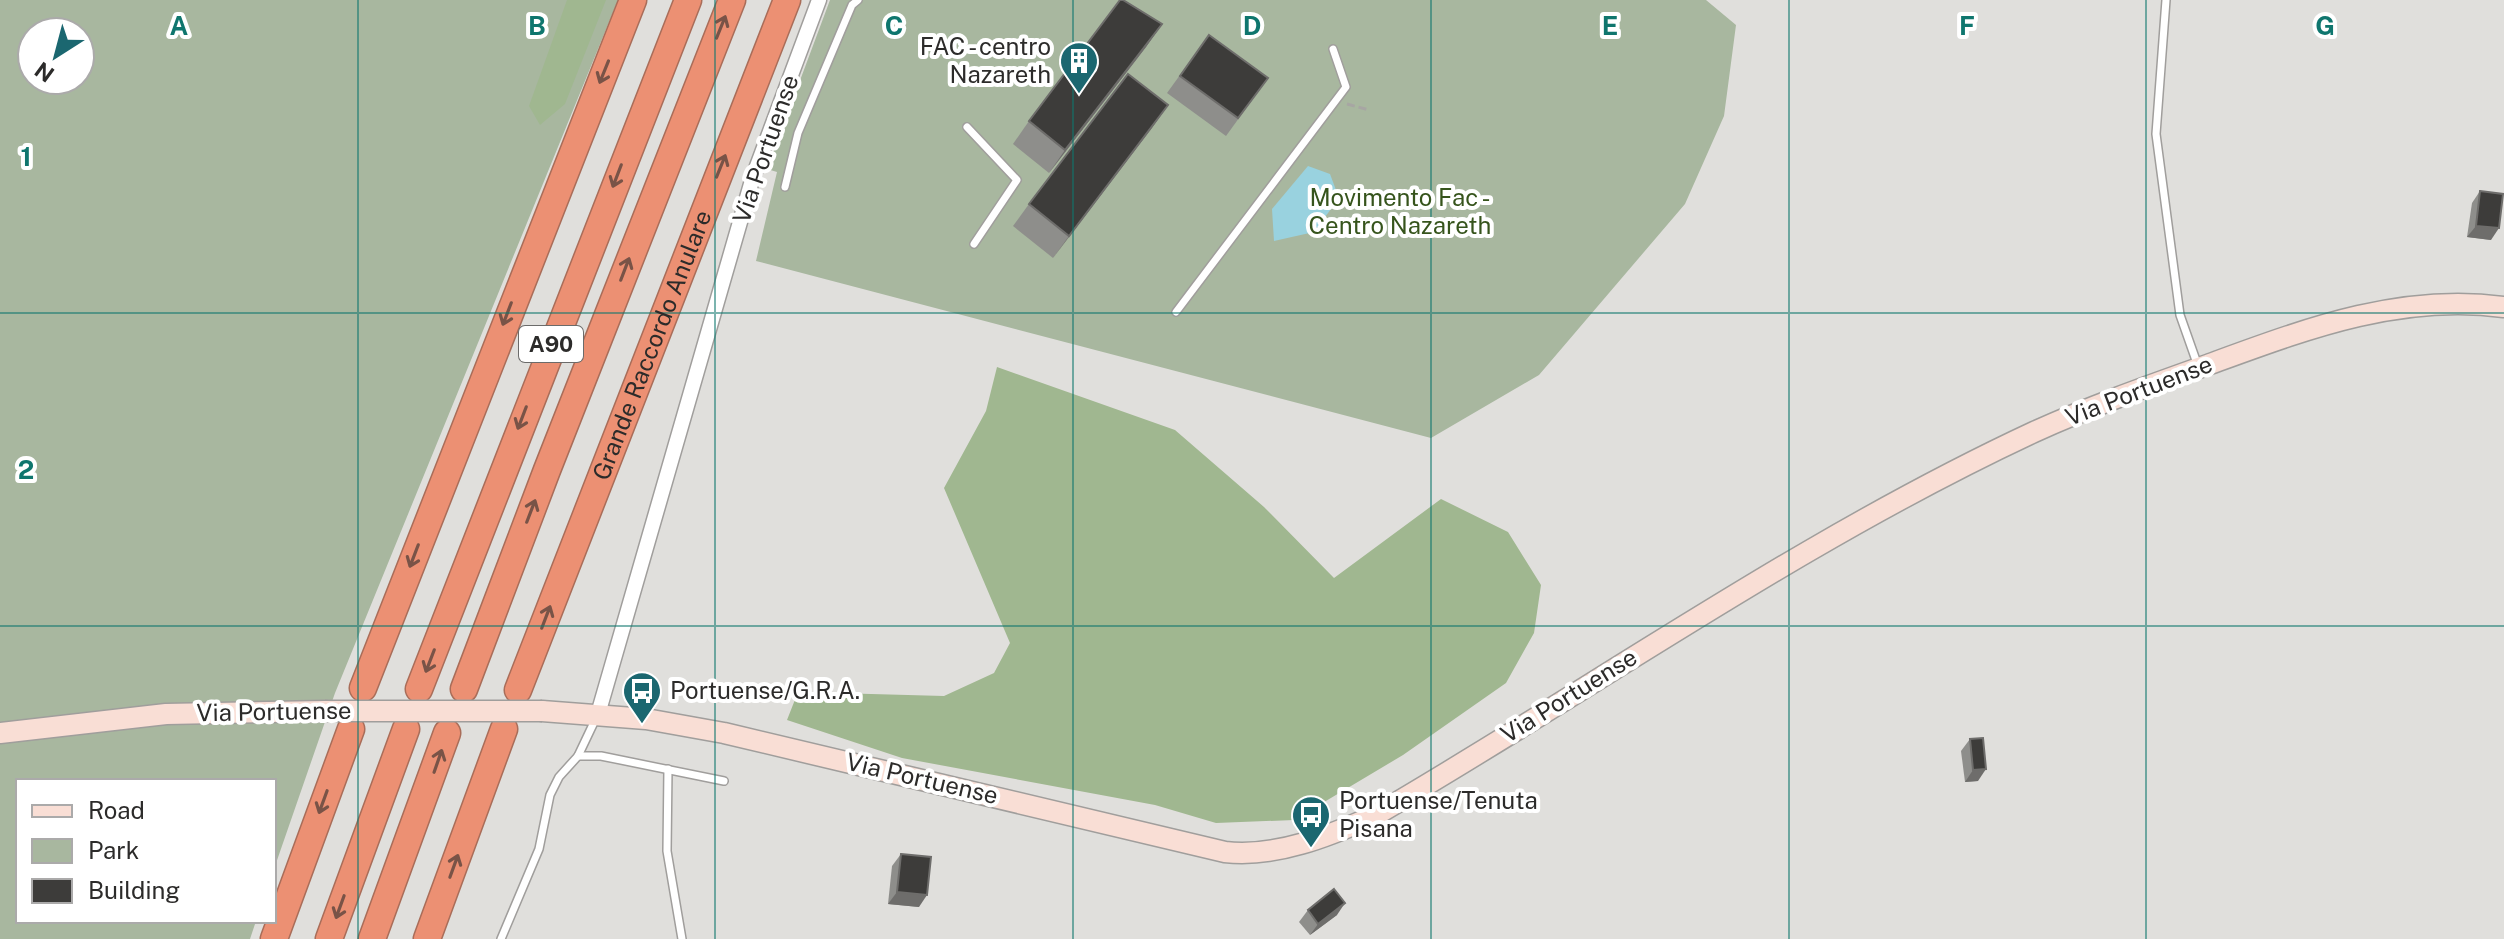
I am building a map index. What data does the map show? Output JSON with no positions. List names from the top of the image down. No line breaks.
{"streets":{"highway":["A90","Grande Raccordo Anulare"],"main road":["Via Portuense"]},"parks":["Movimento Fac - Centro Nazareth"],"places":{"building":["FAC - centro Nazareth"],"bus stop":["Portuense/G.R.A.","Portuense/Tenuta Pisana"]},"legend":["Road","Park","Building"],"north":"bottom left","grid":{"columns":["A","B","C","D","E","F","G"],"rows":["1","2"]}}
